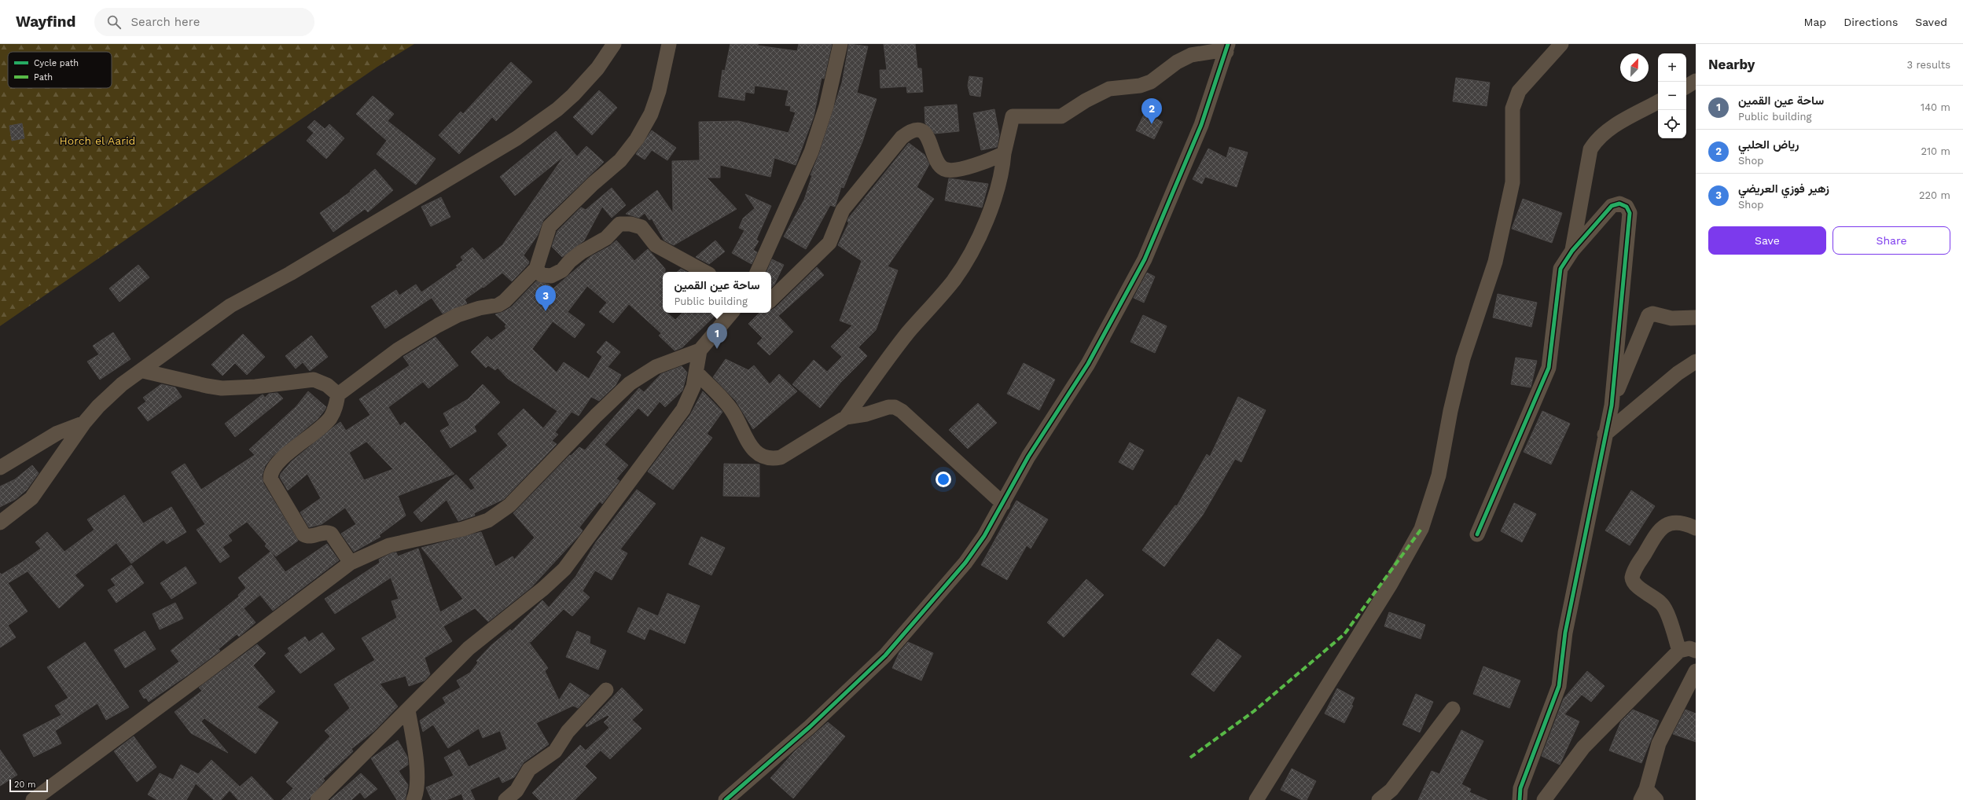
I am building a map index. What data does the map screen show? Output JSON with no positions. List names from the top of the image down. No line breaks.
{"parks":["Horch el Aarid"],"legend":["Cycle path","Path"],"scale_bar":"20 m","north":"top right","page":{"header":"Wayfind","search":"Search here","nav":["Map","Directions","Saved"],"heading":["Nearby","3 results"],"map_buttons":["+","−"],"list":[{"mark":"1","name":"ساحة عين القمين","note":"Public building","value":"140 m"},{"mark":"2","name":"رياض الحلبي","note":"Shop","value":"210 m"},{"mark":"3","name":"زهير فوزي العريضي","note":"Shop","value":"220 m"}],"pins":["2","3","1"],"buttons":["Save","Share"],"popup":["ساحة عين القمين","Public building"],"scale":"20 m"}}
